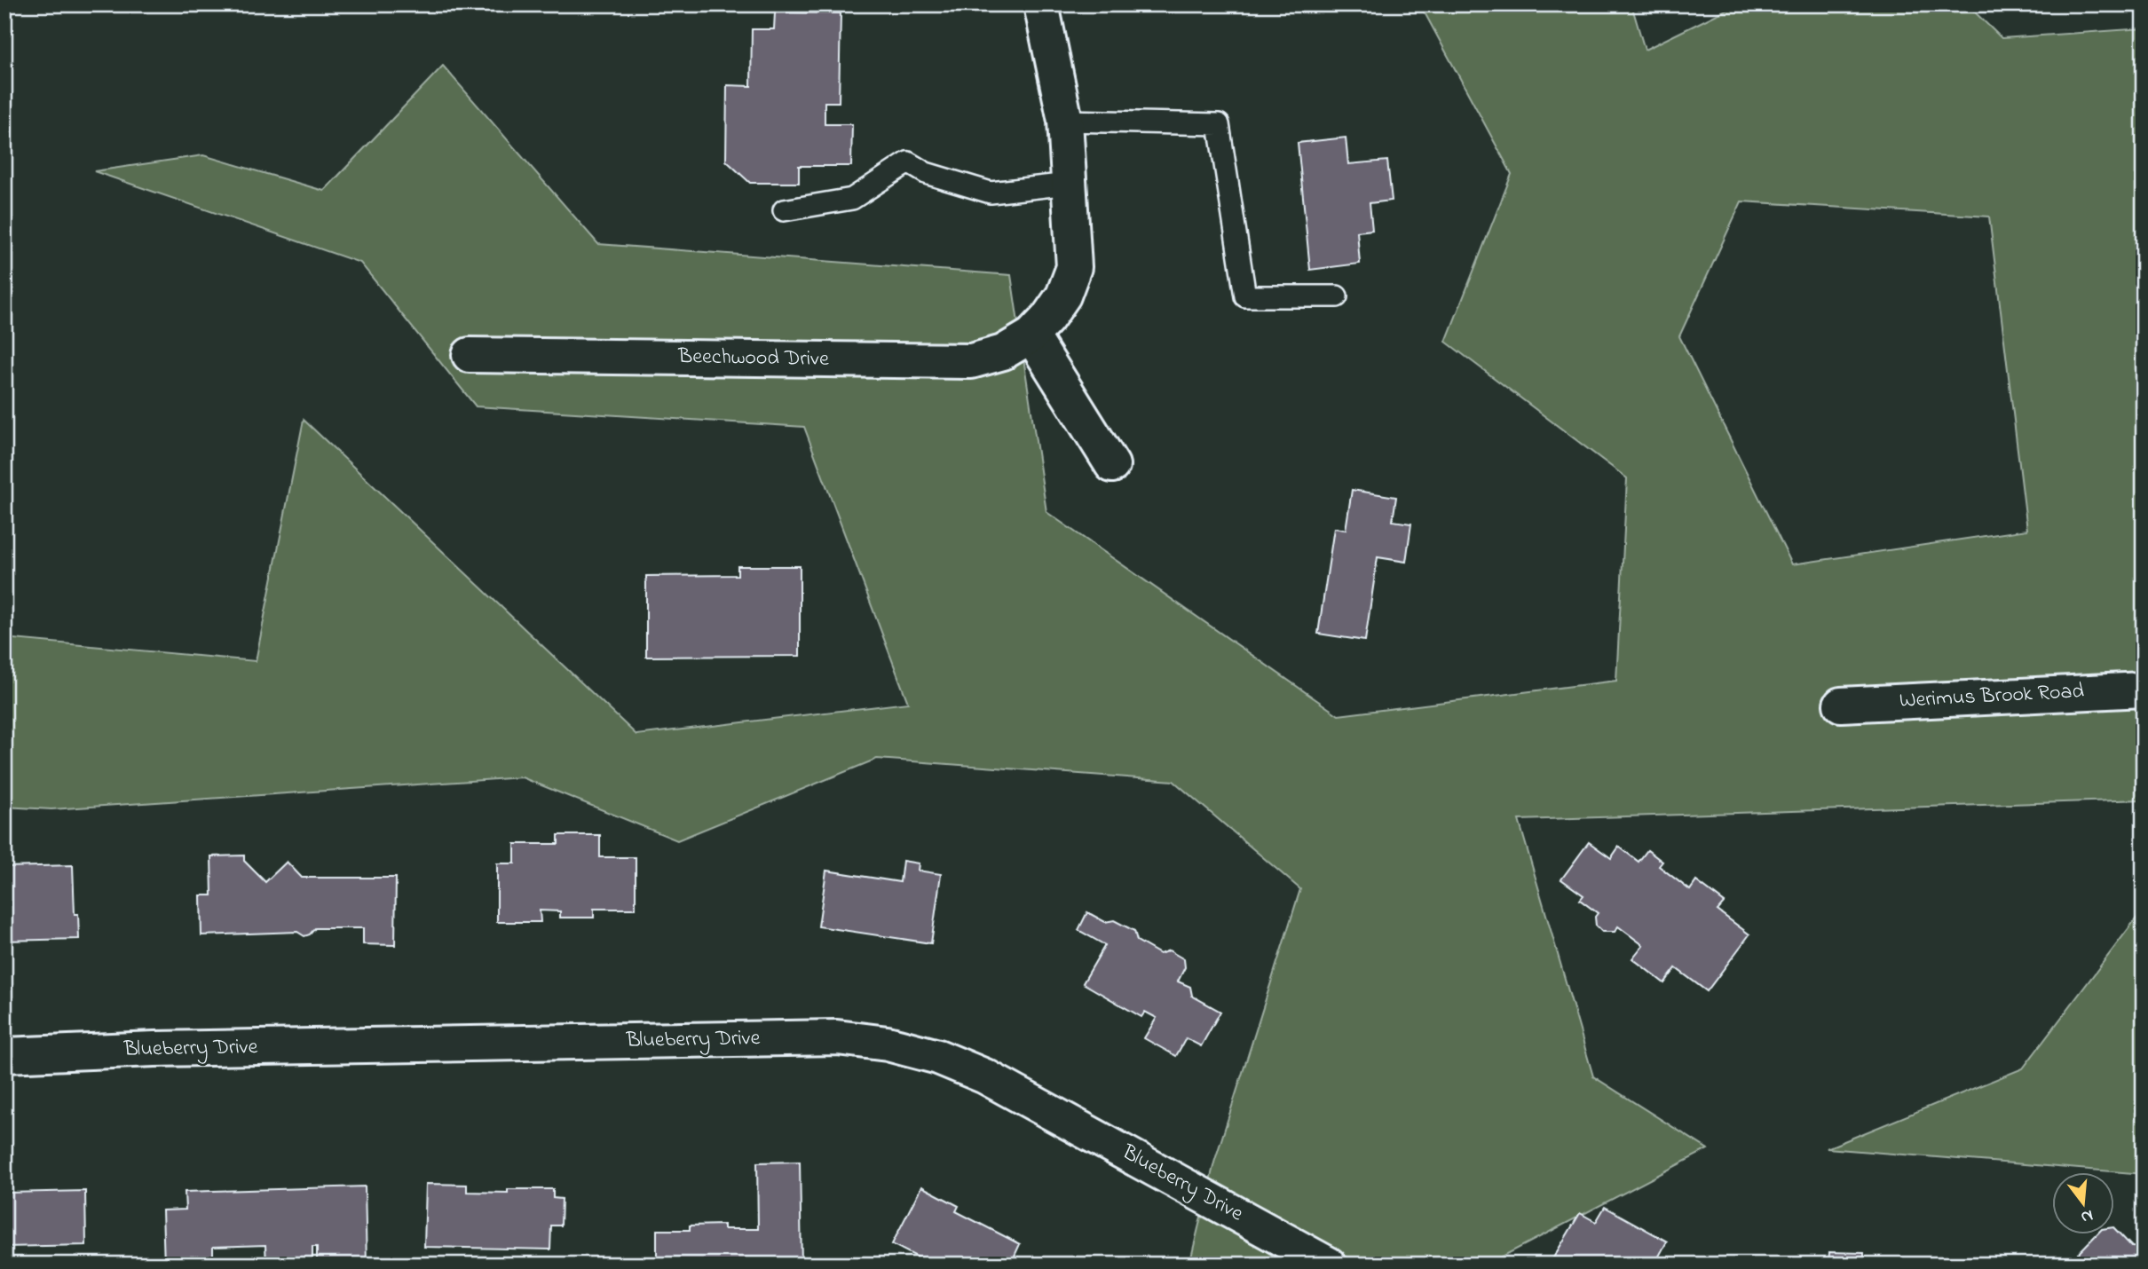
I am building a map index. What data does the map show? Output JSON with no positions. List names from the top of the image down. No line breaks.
{"streets":{"street":["Beechwood Drive","Werimus Brook Road","Blueberry Drive"]},"north":"bottom"}
